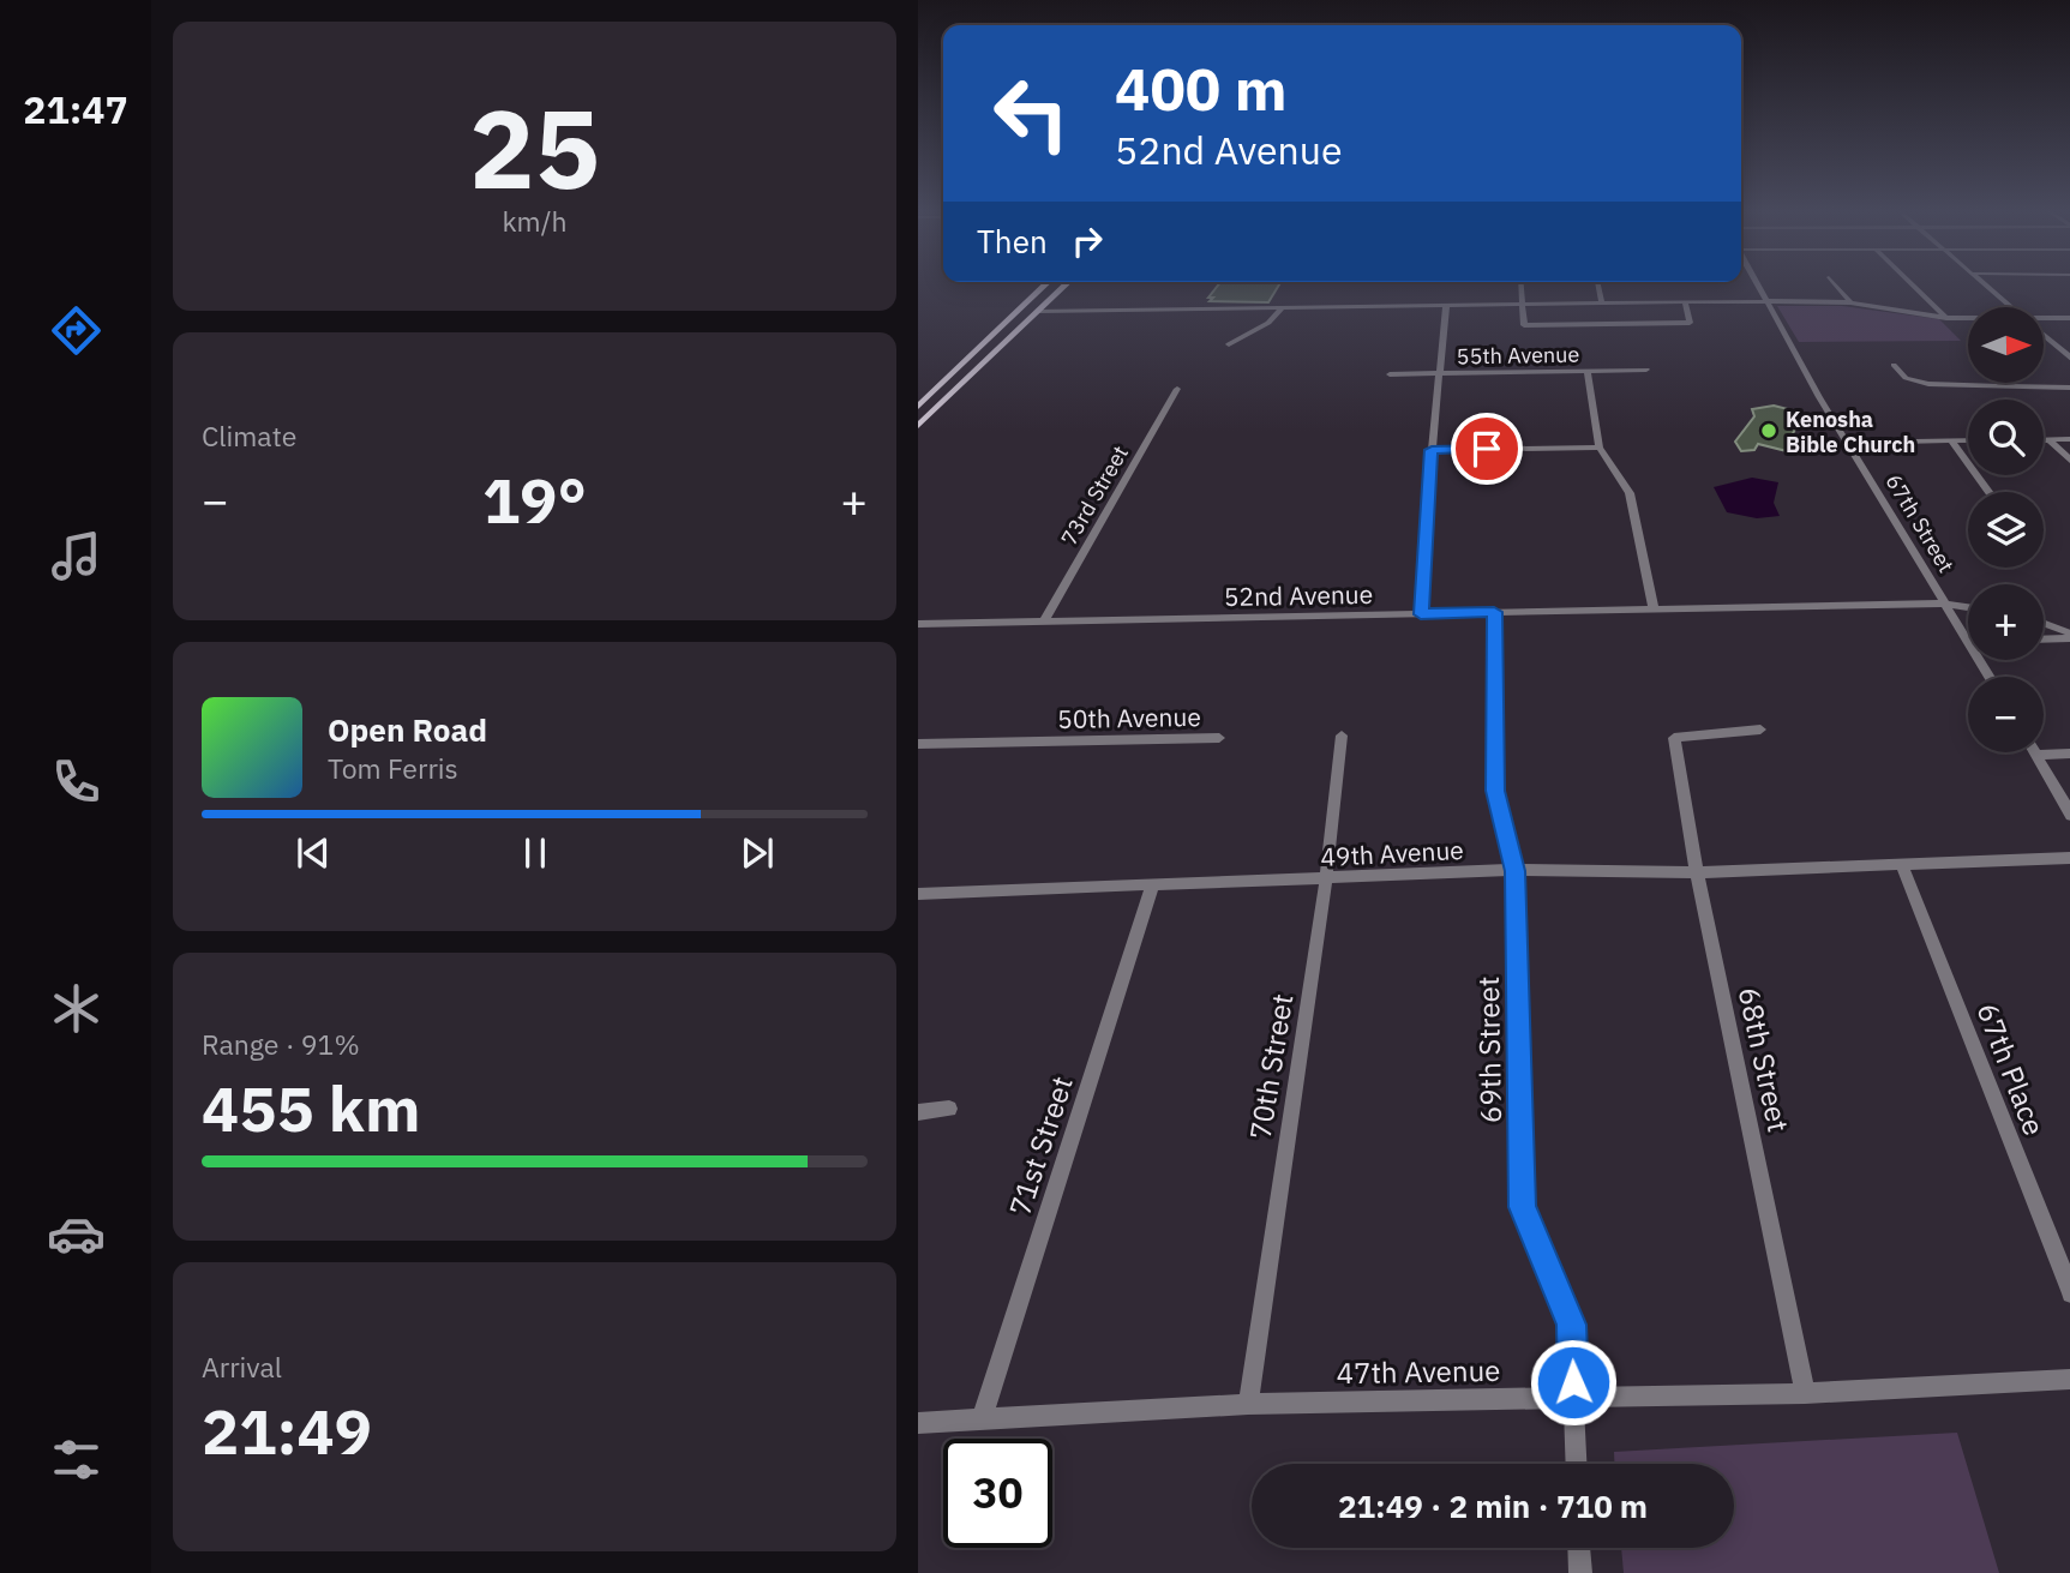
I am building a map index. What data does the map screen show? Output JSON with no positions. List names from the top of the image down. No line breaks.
{"streets":{"street":["55th Avenue","73rd Street","67th Street","52nd Avenue","50th Avenue","49th Avenue","69th Street","68th Street","70th Street","67th Place","71st Street","47th Avenue"]},"crossings":[["73rd Street","52nd Avenue"],["67th Street","52nd Avenue"],["52nd Avenue","69th Street"],["49th Avenue","69th Street"],["49th Avenue","68th Street"],["49th Avenue","70th Street"],["49th Avenue","67th Place"],["49th Avenue","71st Street"],["69th Street","47th Avenue"],["68th Street","47th Avenue"],["70th Street","47th Avenue"],["71st Street","47th Avenue"]],"places":["Kenosha Bible Church"],"north":"right","page":{"tabs":"21:47","tile":[["25","km/h"],"Climate",["Range · 91%","455 km"],["Arrival","21:49"]],"turn":["400 m","52nd Avenue"],"then":"Then","map_buttons":["+","−"],"heat":["−","19°","+"],"song":["Open Road","Tom Ferris"],"limit":"30","trip":"21:49 · 2 min · 710 m"}}
